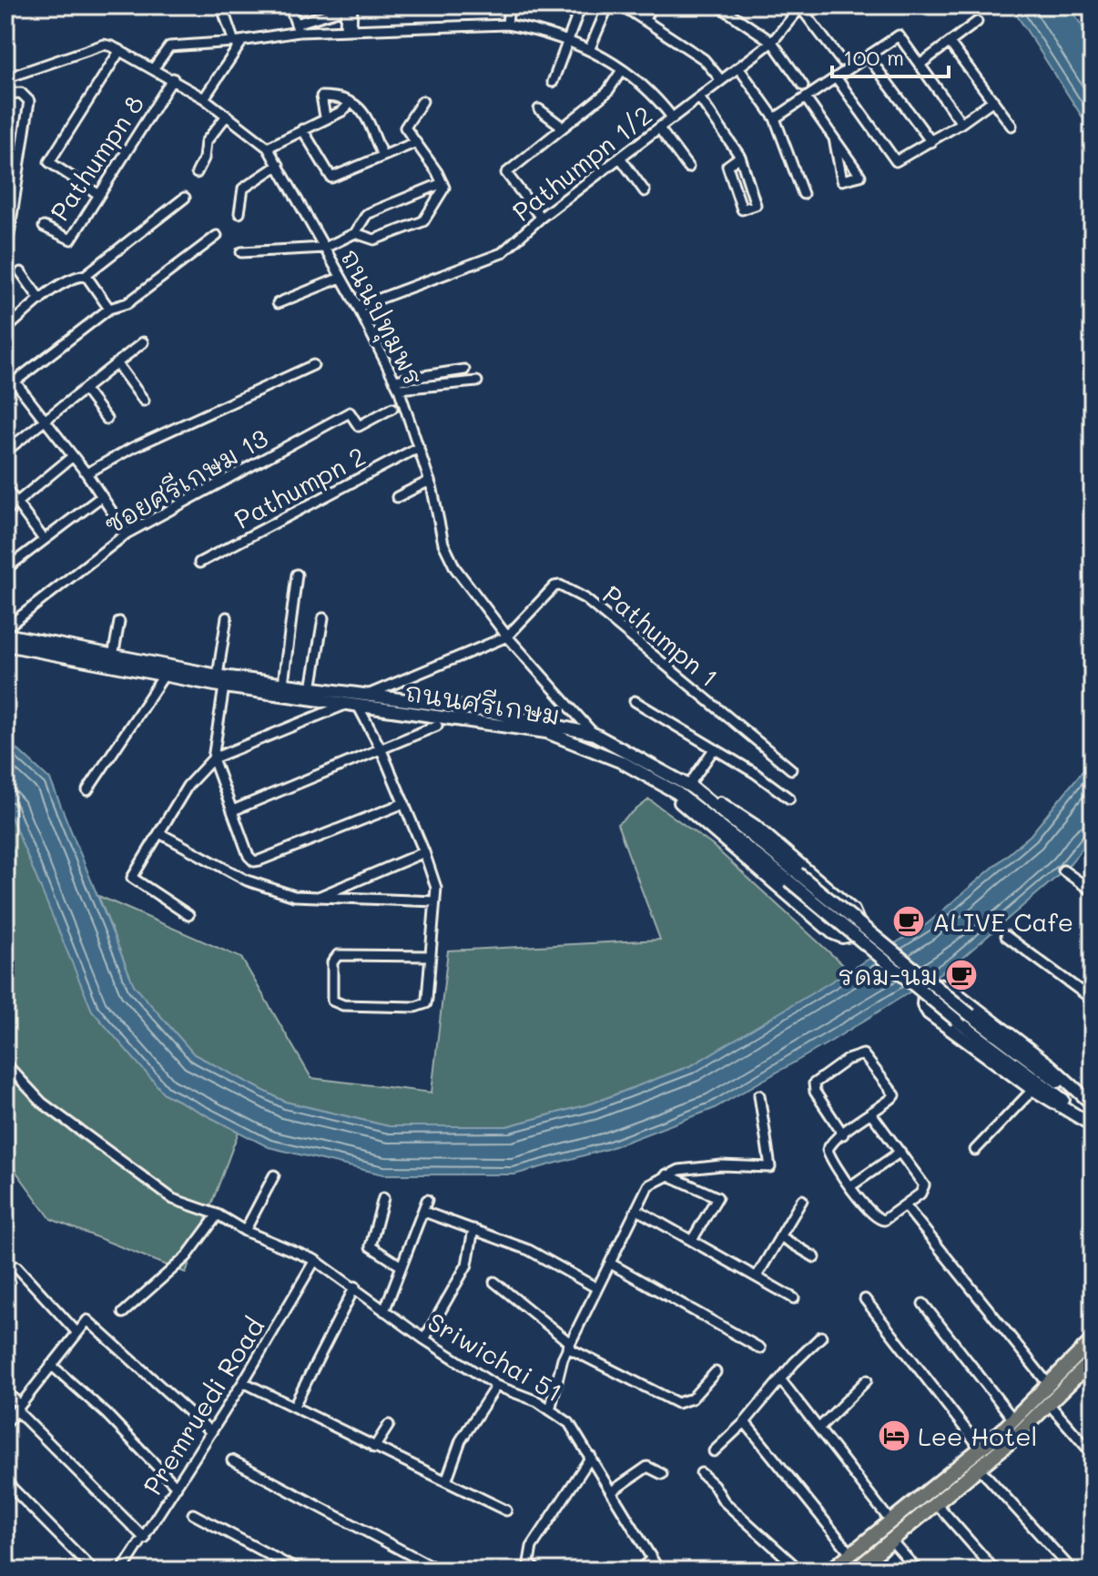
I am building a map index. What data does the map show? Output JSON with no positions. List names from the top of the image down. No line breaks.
{"streets":{"main road":["ถนนศรีเกษม"],"street":["Pathumpn 8","Pathumpn 1/2","ถนนปทุมพร","ซอยศรีเกษม 13","Pathumpn 2","Pathumpn 1","Sriwichai 51","Premruedi Road"]},"crossings":[["Pathumpn 8","ถนนปทุมพร"],["Pathumpn 1/2","ถนนปทุมพร"],["ถนนปทุมพร","Pathumpn 2"],["ถนนปทุมพร","Pathumpn 1"],["ถนนปทุมพร","ถนนศรีเกษม"],["Sriwichai 51","Premruedi Road"]],"places":{"cafe":["ALIVE Cafe","รดม-นม"],"hotel":["Lee Hotel"]},"scale_bar":"100 m"}
